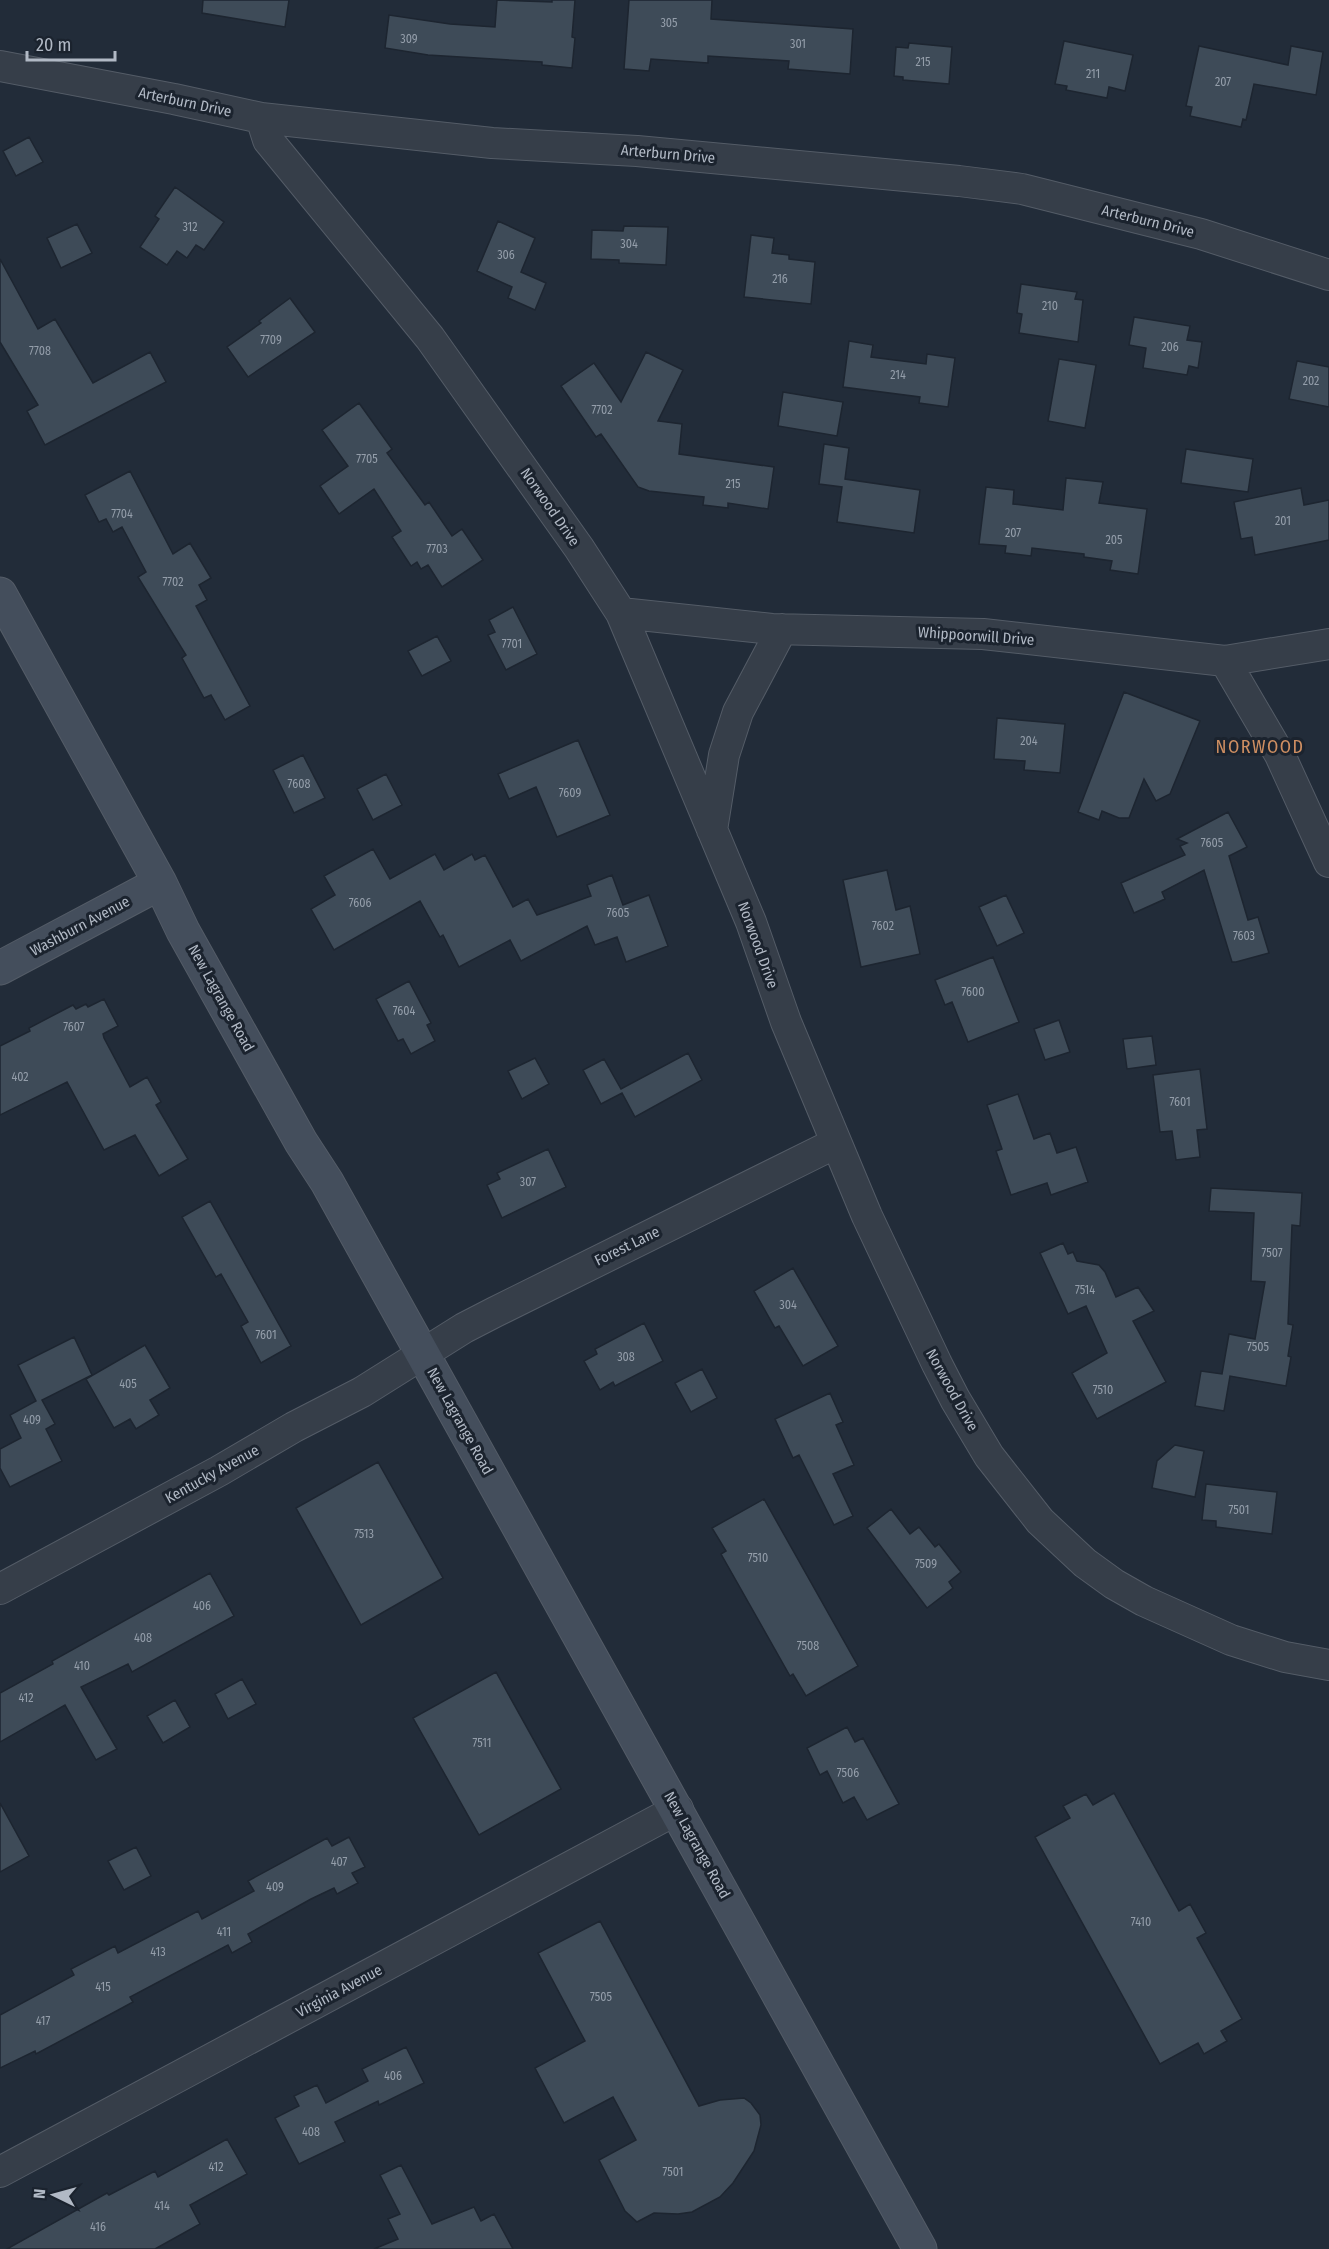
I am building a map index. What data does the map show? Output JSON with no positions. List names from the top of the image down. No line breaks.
{"streets":{"main road":["Washburn Avenue","New Lagrange Road"],"street":["Arterburn Drive","Norwood Drive","Whippoorwill Drive","Forest Lane","Kentucky Avenue","Virginia Avenue"]},"crossings":[["Arterburn Drive","Norwood Drive"],["Norwood Drive","Whippoorwill Drive"],["Norwood Drive","Forest Lane"],["Washburn Avenue","New Lagrange Road"],["New Lagrange Road","Forest Lane"],["New Lagrange Road","Kentucky Avenue"],["New Lagrange Road","Virginia Avenue"],["Forest Lane","Kentucky Avenue"]],"districts":["NORWOOD"],"house_numbers":["305","309","301","215","211","207","312","304","306","216","210","7709","206","7708","214","202","7702","7705","215","7704","201","207","205","7703","7702","7701","204","7608","7609","7605","7606","7605","7602","7603","7600","7604","7607","402","7601","307","7507","7514","304","7601","7505","308","405","7510","409","7501","7513","7510","7509","406","408","7508","410","412","7511","7506","407","409","7410","411","413","415","7505","417","406","408","412","7501","414","416"],"scale_bar":"20 m","north":"left"}
